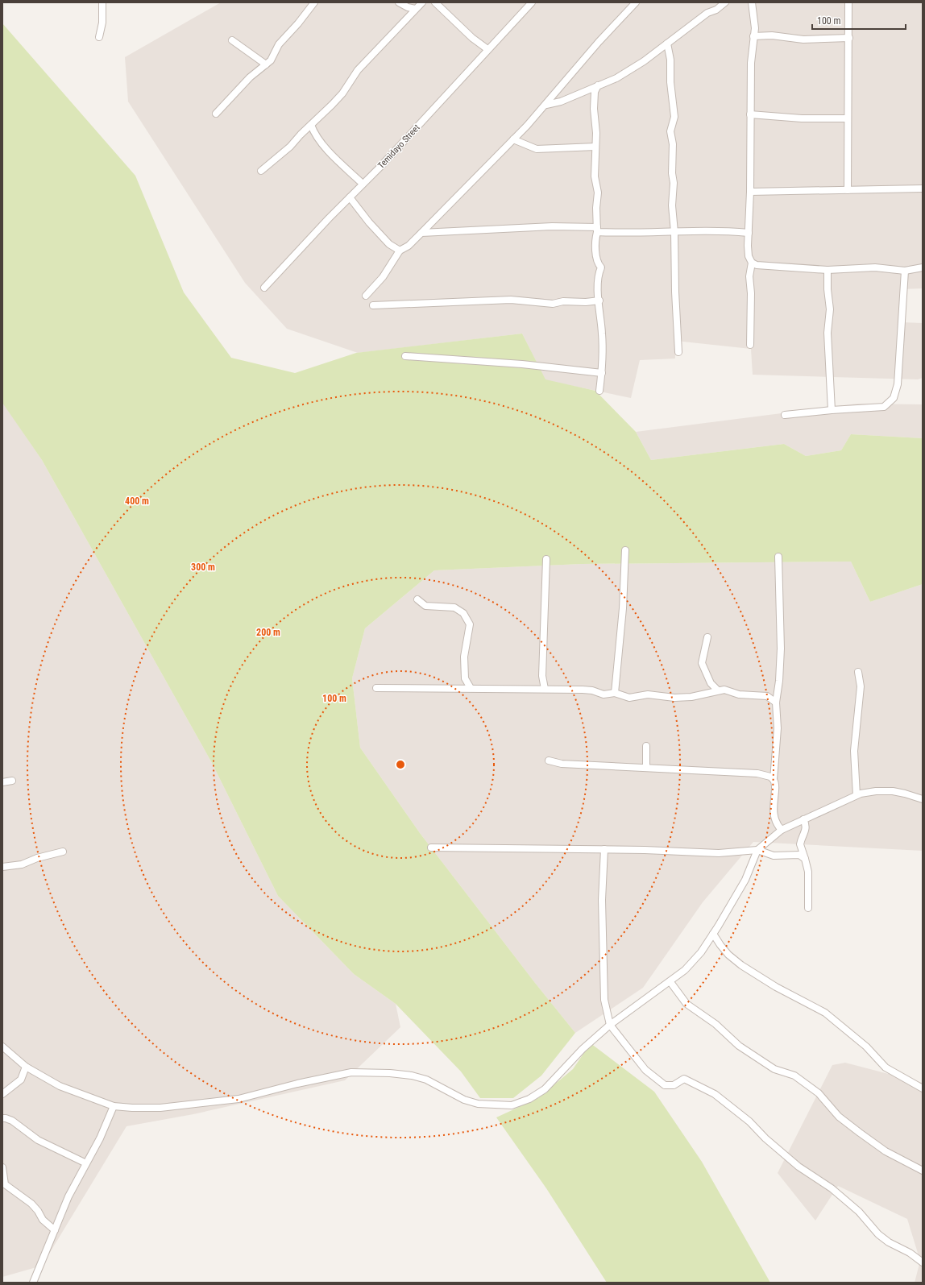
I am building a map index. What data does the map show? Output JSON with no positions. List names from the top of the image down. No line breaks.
{"streets":{"street":["Temidayo Street"]},"scale_bar":"100 m","rings":["400 m","300 m","200 m","100 m"]}
